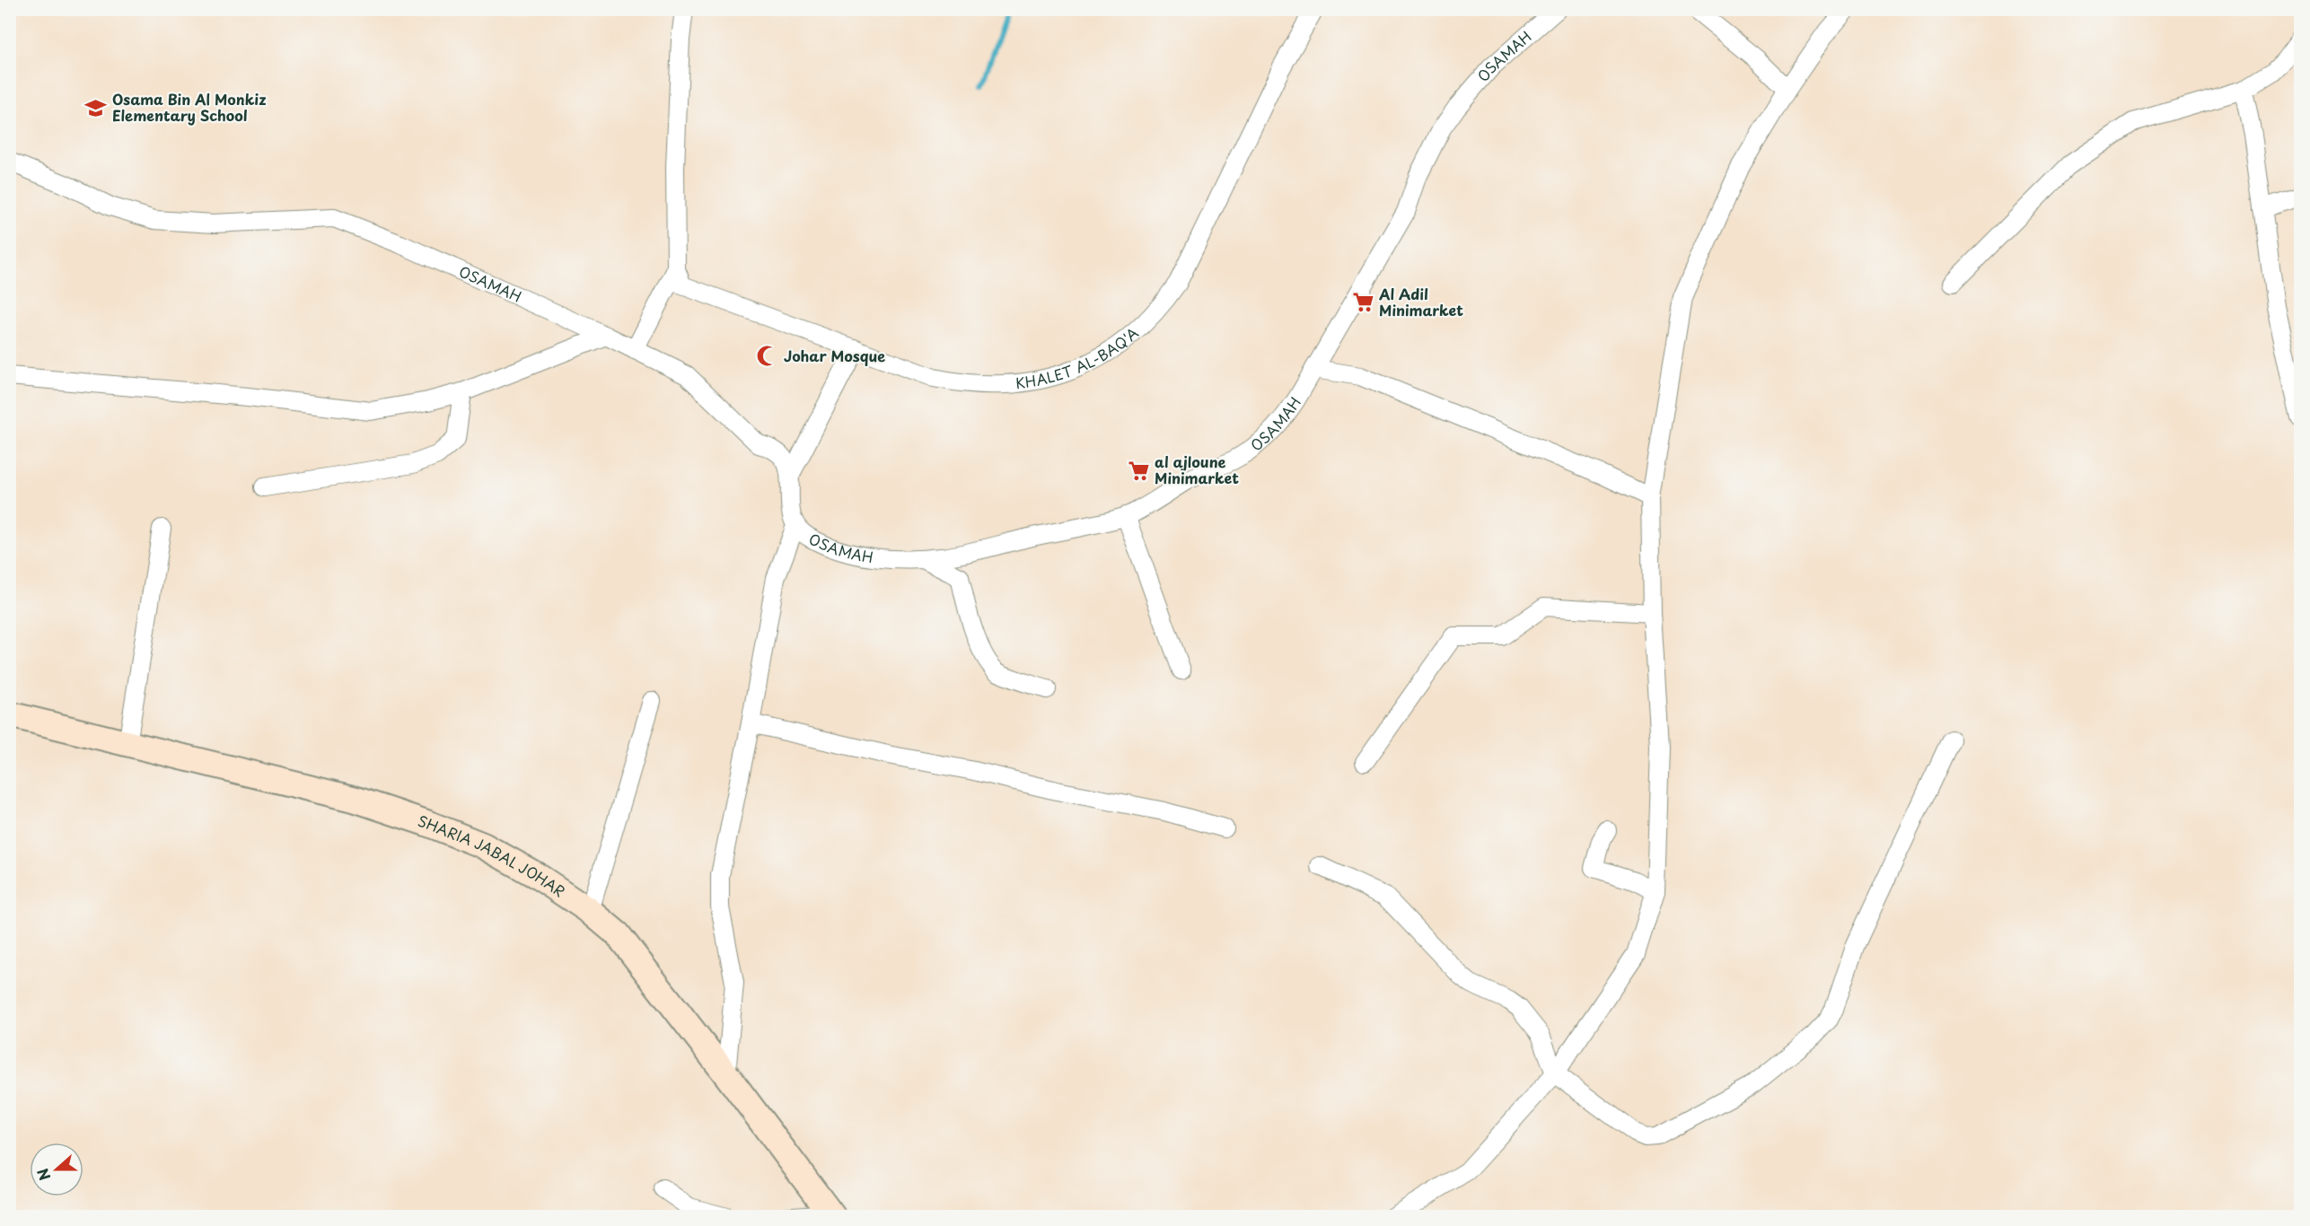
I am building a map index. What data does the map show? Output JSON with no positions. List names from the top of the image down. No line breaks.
{"streets":{"street":["OSAMAH","KHALET AL-BAQ'A","SHARIA JABAL JOHAR"]},"places":{"school or university":["Osama Bin Al Monkiz Elementary School"],"supermarket":["Al Adil Minimarket","al ajloune Minimarket"],"mosque":["Johar Mosque"]},"north":"left"}
